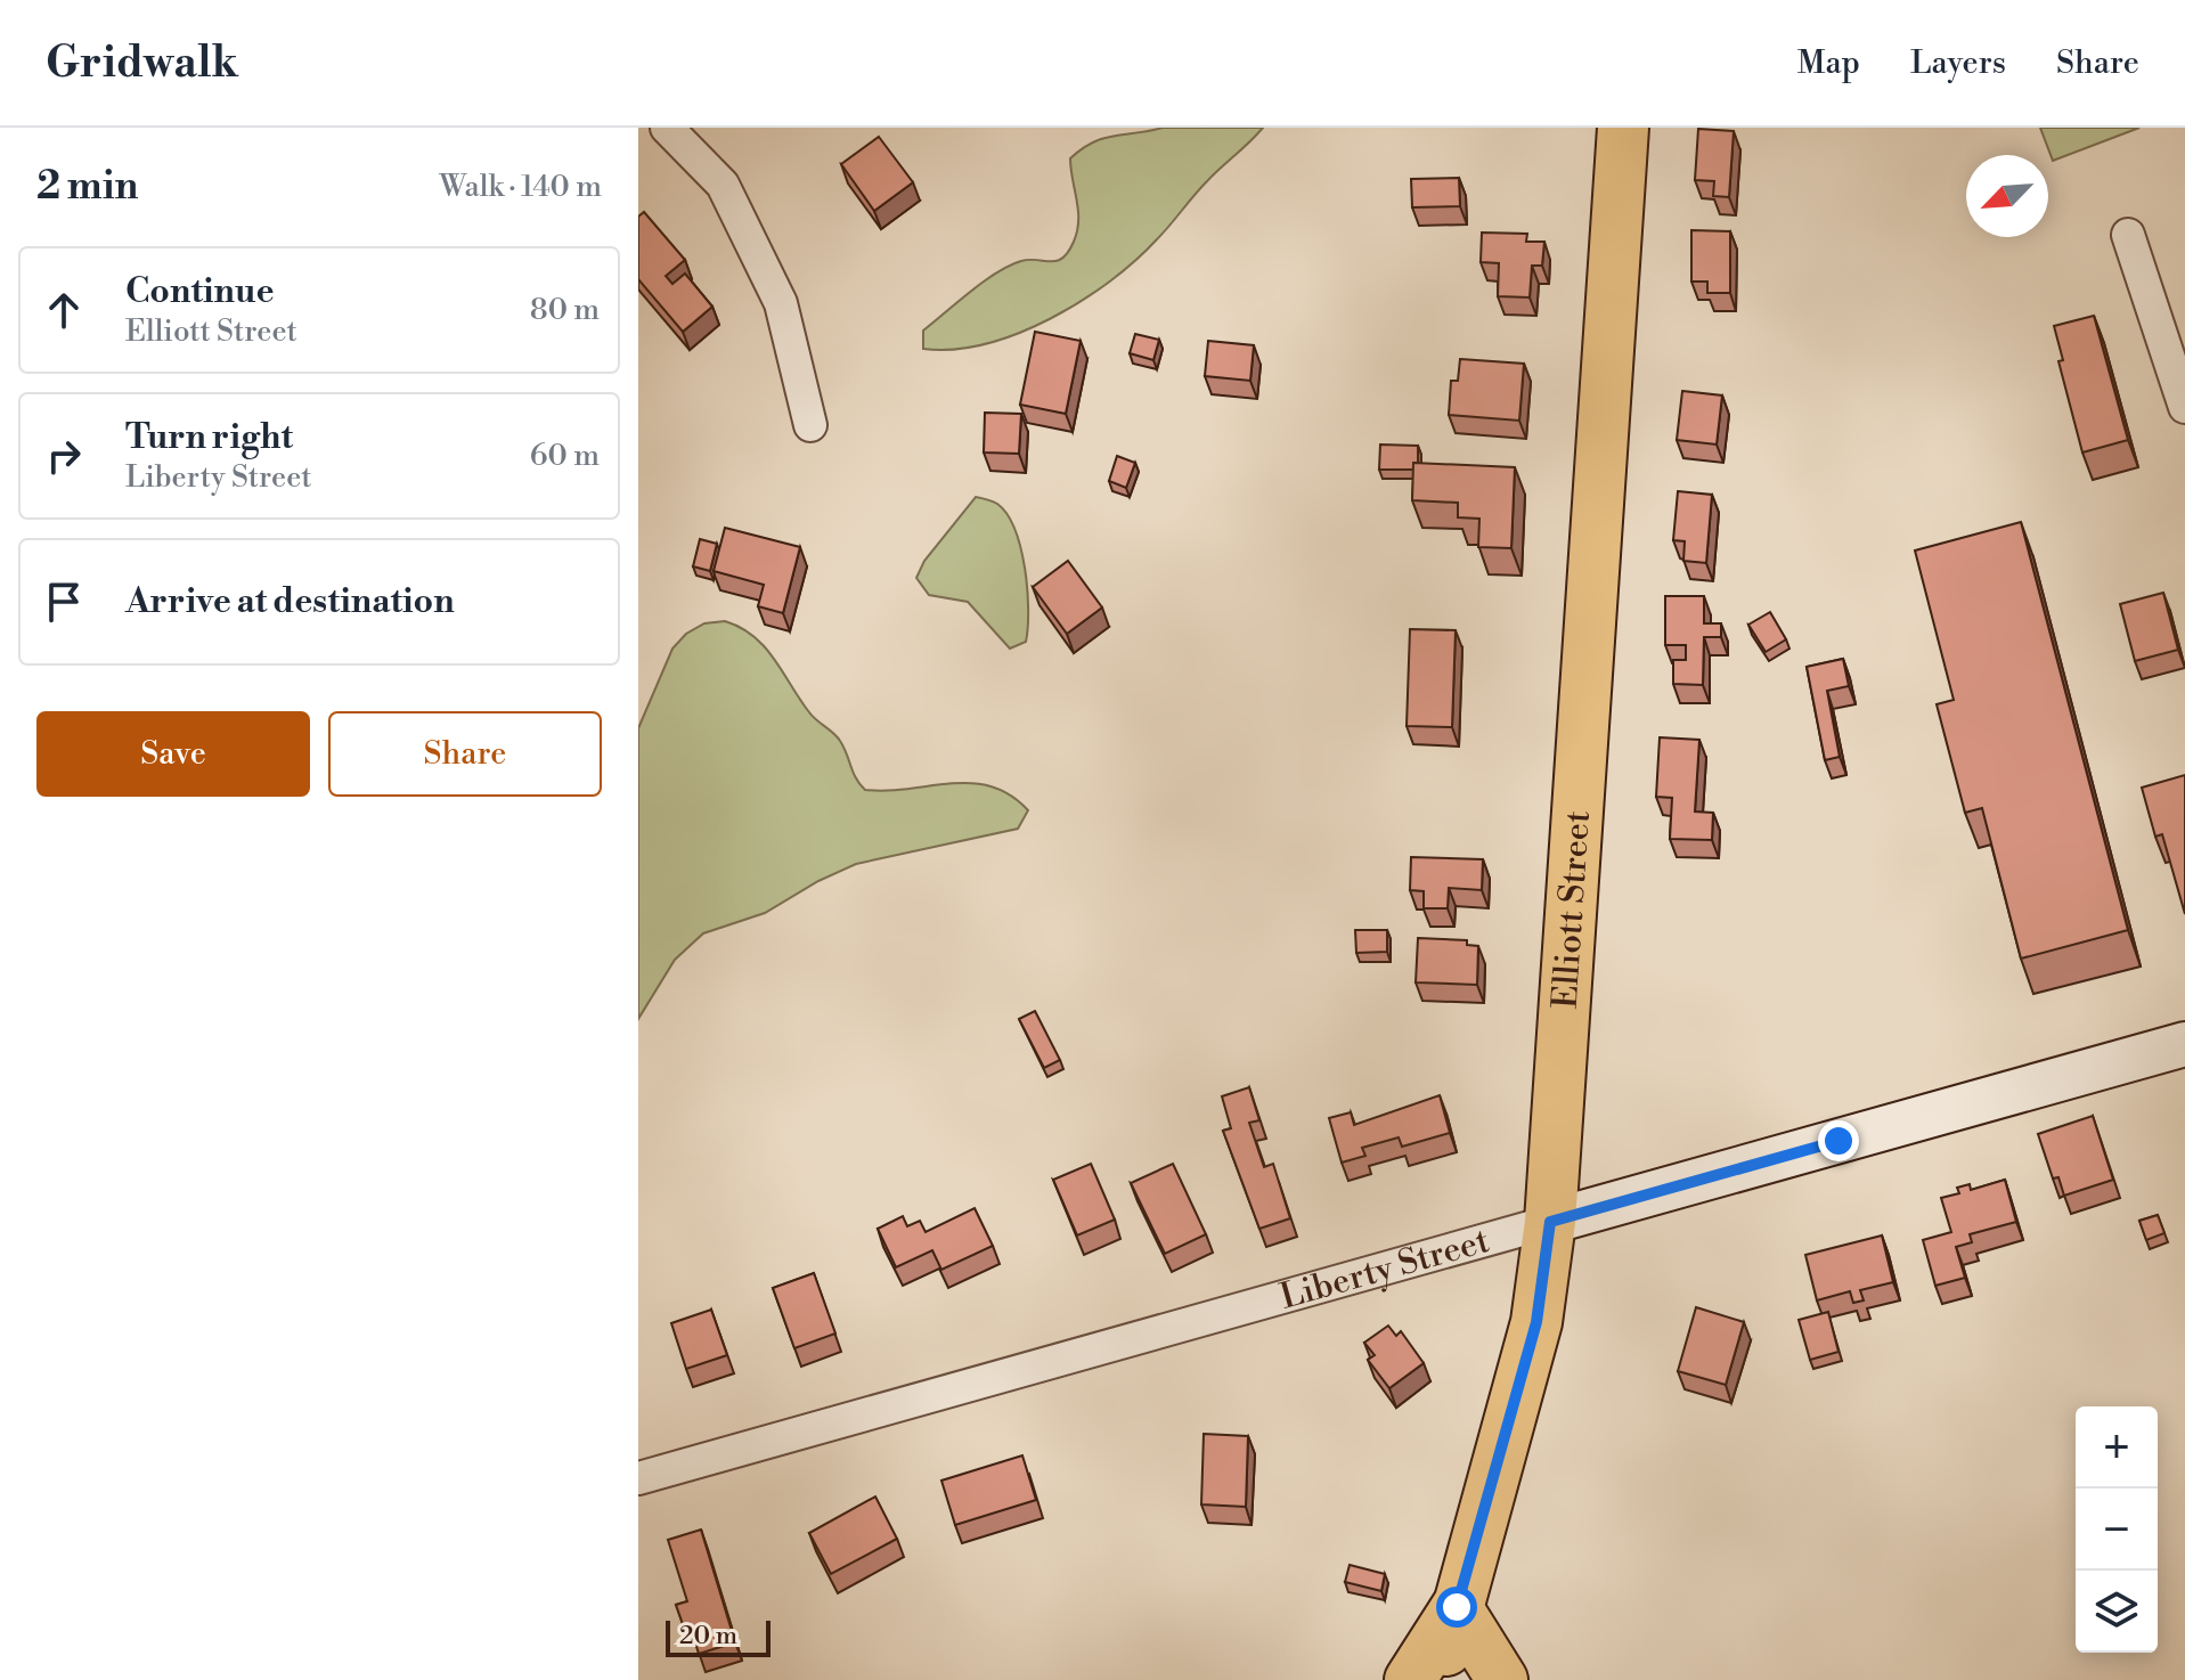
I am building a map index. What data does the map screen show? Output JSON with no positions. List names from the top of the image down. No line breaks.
{"streets":{"main road":["Elliott Street"],"street":["Liberty Street"]},"crossings":[["Elliott Street","Liberty Street"]],"scale_bar":"20 m","north":"bottom left","page":{"header":"Gridwalk","nav":["Map","Layers","Share"],"heading":["2 min","Walk · 140 m"],"list":[["Continue","Elliott Street","80 m"],["Turn right","Liberty Street","60 m"],"Arrive at destination"],"buttons":["Save","Share"],"map_buttons":["+","−"],"scale":"20 m"}}
